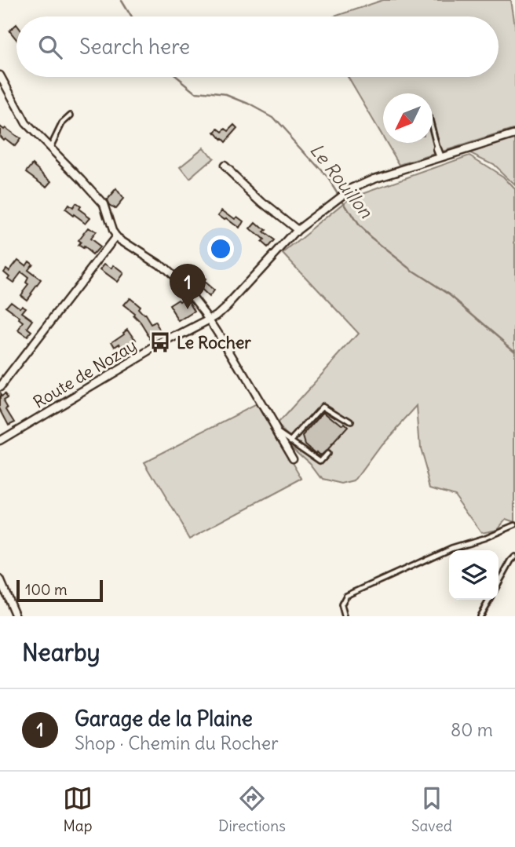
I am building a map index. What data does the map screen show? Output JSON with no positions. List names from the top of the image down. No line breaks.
{"streets":{"street":["Route de Nozay"]},"water":["Le Rouillon"],"places":{"bus stop":["Le Rocher"]},"scale_bar":"100 m","north":"bottom left","page":{"search":"Search here","pins":"1","scale":"100 m","heading":"Nearby","list":[{"mark":"1","name":"Garage de la Plaine","note":"Shop · Chemin du Rocher","value":"80 m"}],"nav":["Map","Directions","Saved"]}}
